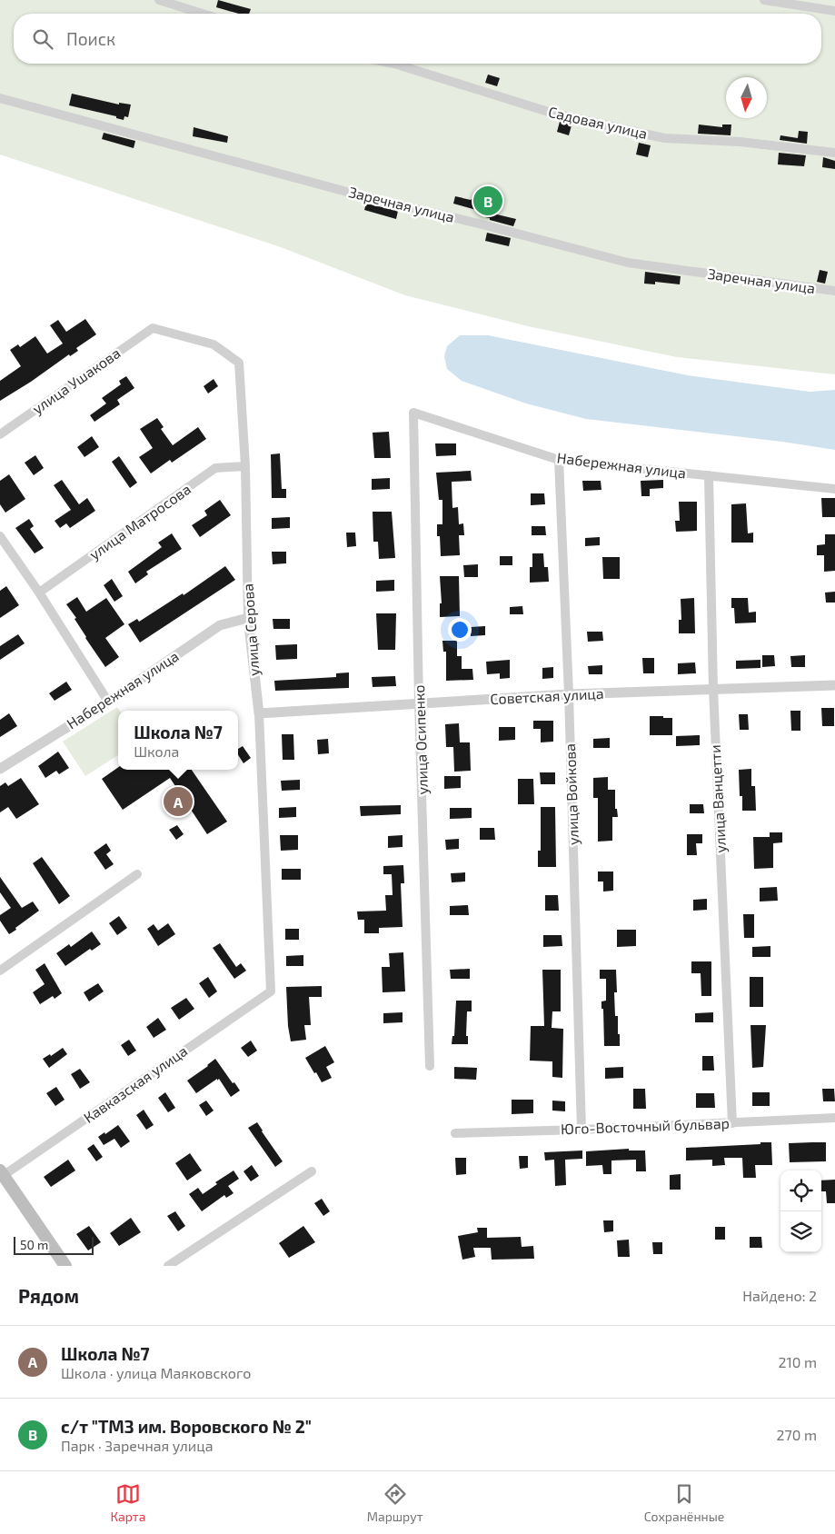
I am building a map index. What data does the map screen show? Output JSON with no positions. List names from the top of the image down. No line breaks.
{"streets":{"street":["Садовая улица","Заречная улица","улица Ушакова","Набережная улица","улица Матросова","улица Серова","Советская улица","улица Осипенко","улица Войкова","улица Ванцетти","Кавказская улица","Юго-Восточный бульвар"]},"crossings":[["улица Ушакова","улица Серова"],["Набережная улица","улица Серова"],["Набережная улица","улица Осипенко"],["Набережная улица","улица Войкова"],["Набережная улица","улица Ванцетти"],["улица Матросова","улица Серова"],["улица Серова","Советская улица"],["улица Серова","Кавказская улица"],["Советская улица","улица Осипенко"],["Советская улица","улица Войкова"],["Советская улица","улица Ванцетти"],["улица Войкова","Юго-Восточный бульвар"],["улица Ванцетти","Юго-Восточный бульвар"]],"scale_bar":"50 m","north":"bottom","page":{"search":"Поиск","pins":["B","A"],"popup":["Школа №7","Школа"],"scale":"50 m","heading":["Рядом","Найдено: 2"],"list":[{"mark":"A","name":"Школа №7","note":"Школа · улица Маяковского","value":"210 m"},{"mark":"B","name":"с/т \"ТМЗ им. Воровского № 2\"","note":"Парк · Заречная улица","value":"270 m"}],"nav":["Карта","Маршрут","Сохранённые"]}}
